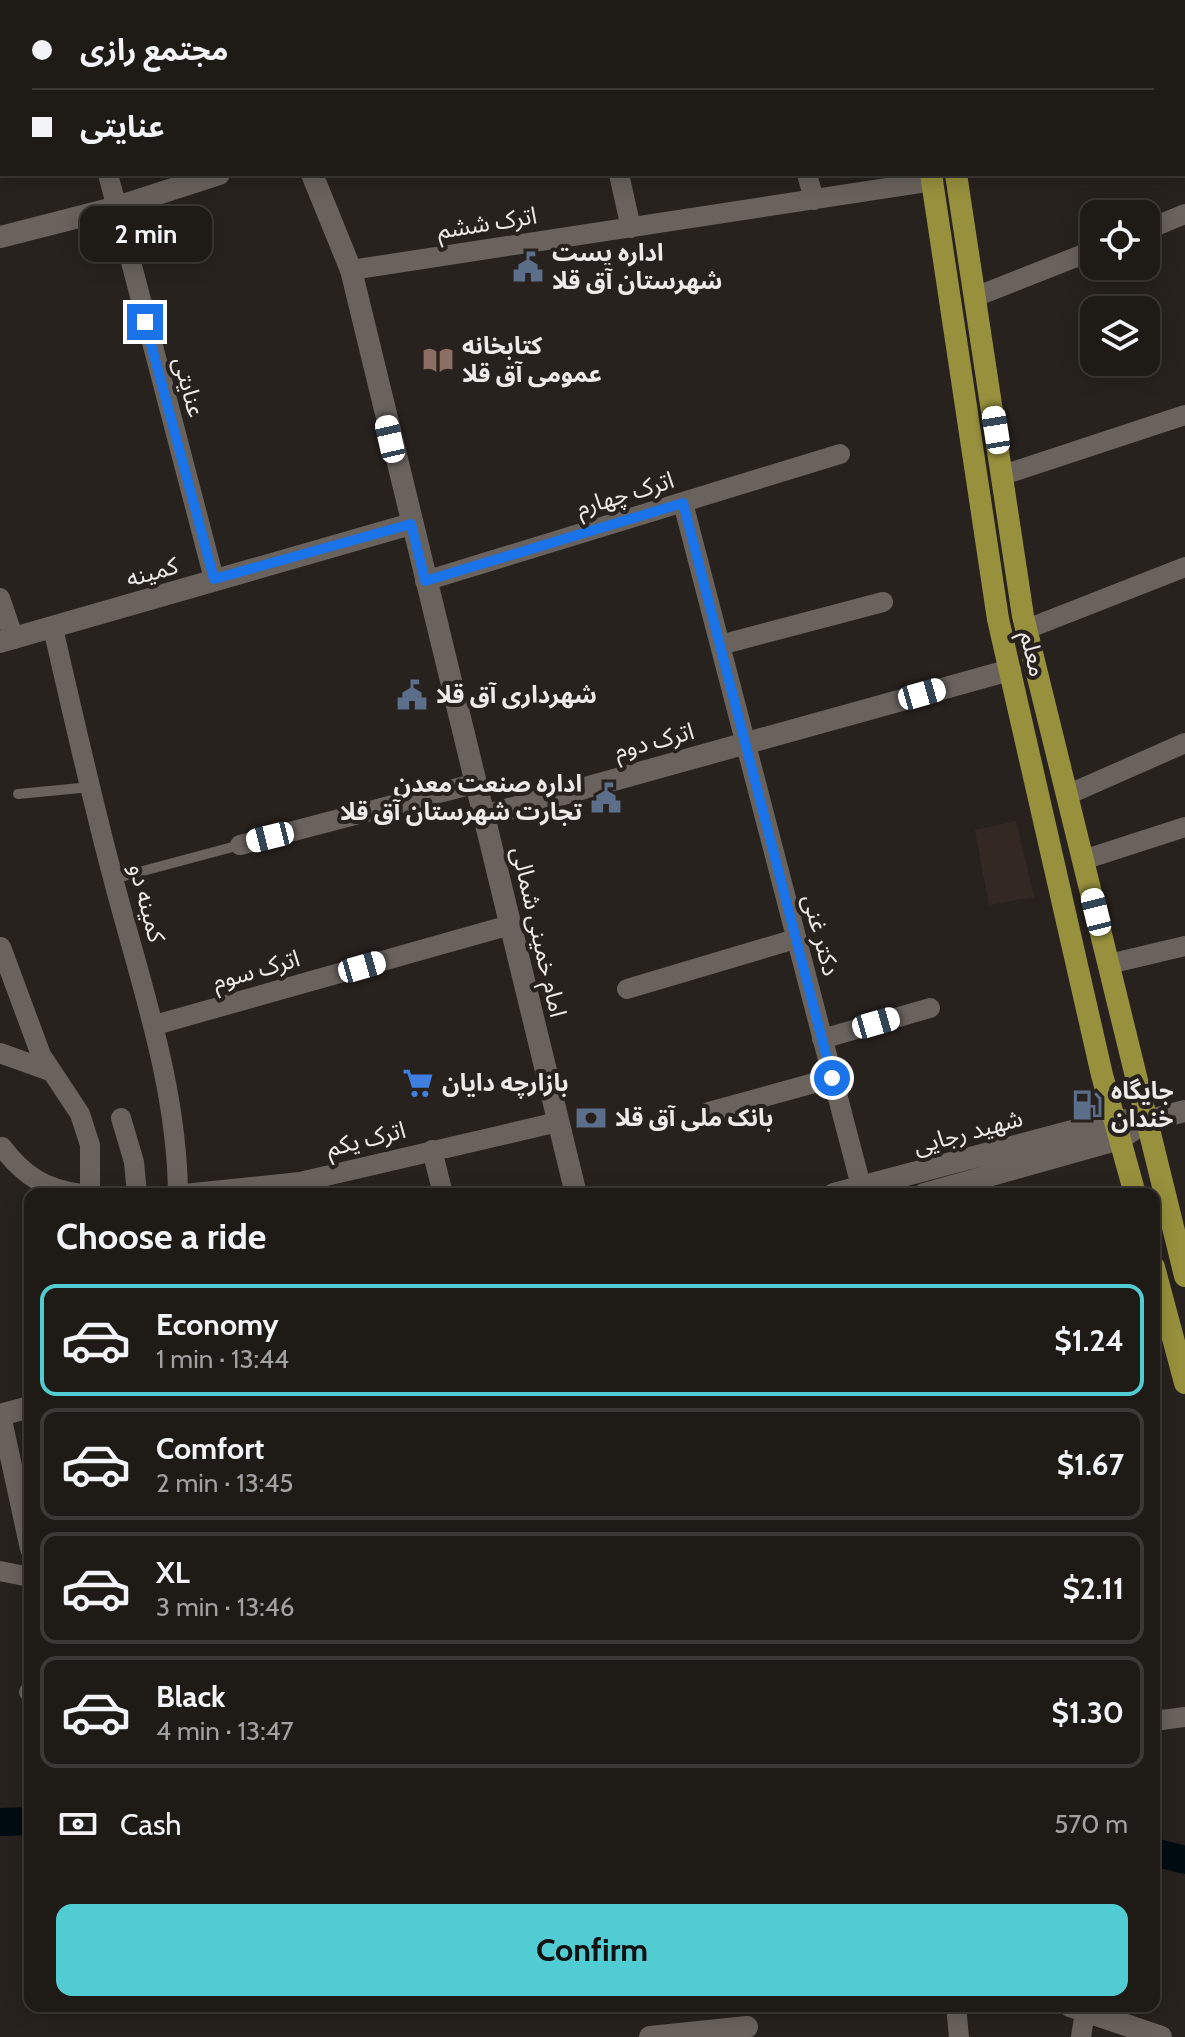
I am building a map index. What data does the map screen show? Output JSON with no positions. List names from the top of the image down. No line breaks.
{"streets":{"main road":["کمینه","معلم","اترک دوم","امام خمینی شمالی","شهید رجایی"],"street":["اترک ششم","عنایتی","اترک چهارم","کمینه دو","دکتر غنی","اترک سوم","اترک یکم"]},"crossings":[["اترک ششم","معلم"],["اترک ششم","امام خمینی شمالی"],["عنایتی","کمینه"],["اترک چهارم","امام خمینی شمالی"],["اترک چهارم","دکتر غنی"],["کمینه","کمینه دو"],["کمینه","امام خمینی شمالی"],["معلم","اترک دوم"],["معلم","شهید رجایی"],["اترک دوم","امام خمینی شمالی"],["اترک دوم","دکتر غنی"],["کمینه دو","اترک سوم"],["امام خمینی شمالی","اترک سوم"],["امام خمینی شمالی","اترک یکم"],["دکتر غنی","شهید رجایی"]],"places":{"public building":["اداره پست شهرستان آق قلا","شهرداری آق قلا","اداره صنعت معدن تجارت شهرستان آق قلا"],"library":["کتابخانه عمومی آق قلا"],"supermarket":["بازارچه دایان"],"fuel station":["جایگاه خندان"],"bank":["بانک ملی آق قلا"]},"page":{"banner":["مجتمع رازی","عنایتی"],"bubble":"2 min","heading":"Choose a ride","list":[{"name":"Economy","note":"1 min · 13:44","value":"$1.24"},{"name":"Comfort","note":"2 min · 13:45","value":"$1.67"},{"name":"XL","note":"3 min · 13:46","value":"$2.11"},{"name":"Black","note":"4 min · 13:47","value":"$1.30"}],"pay":["Cash","570 m"],"buttons":"Confirm"}}
